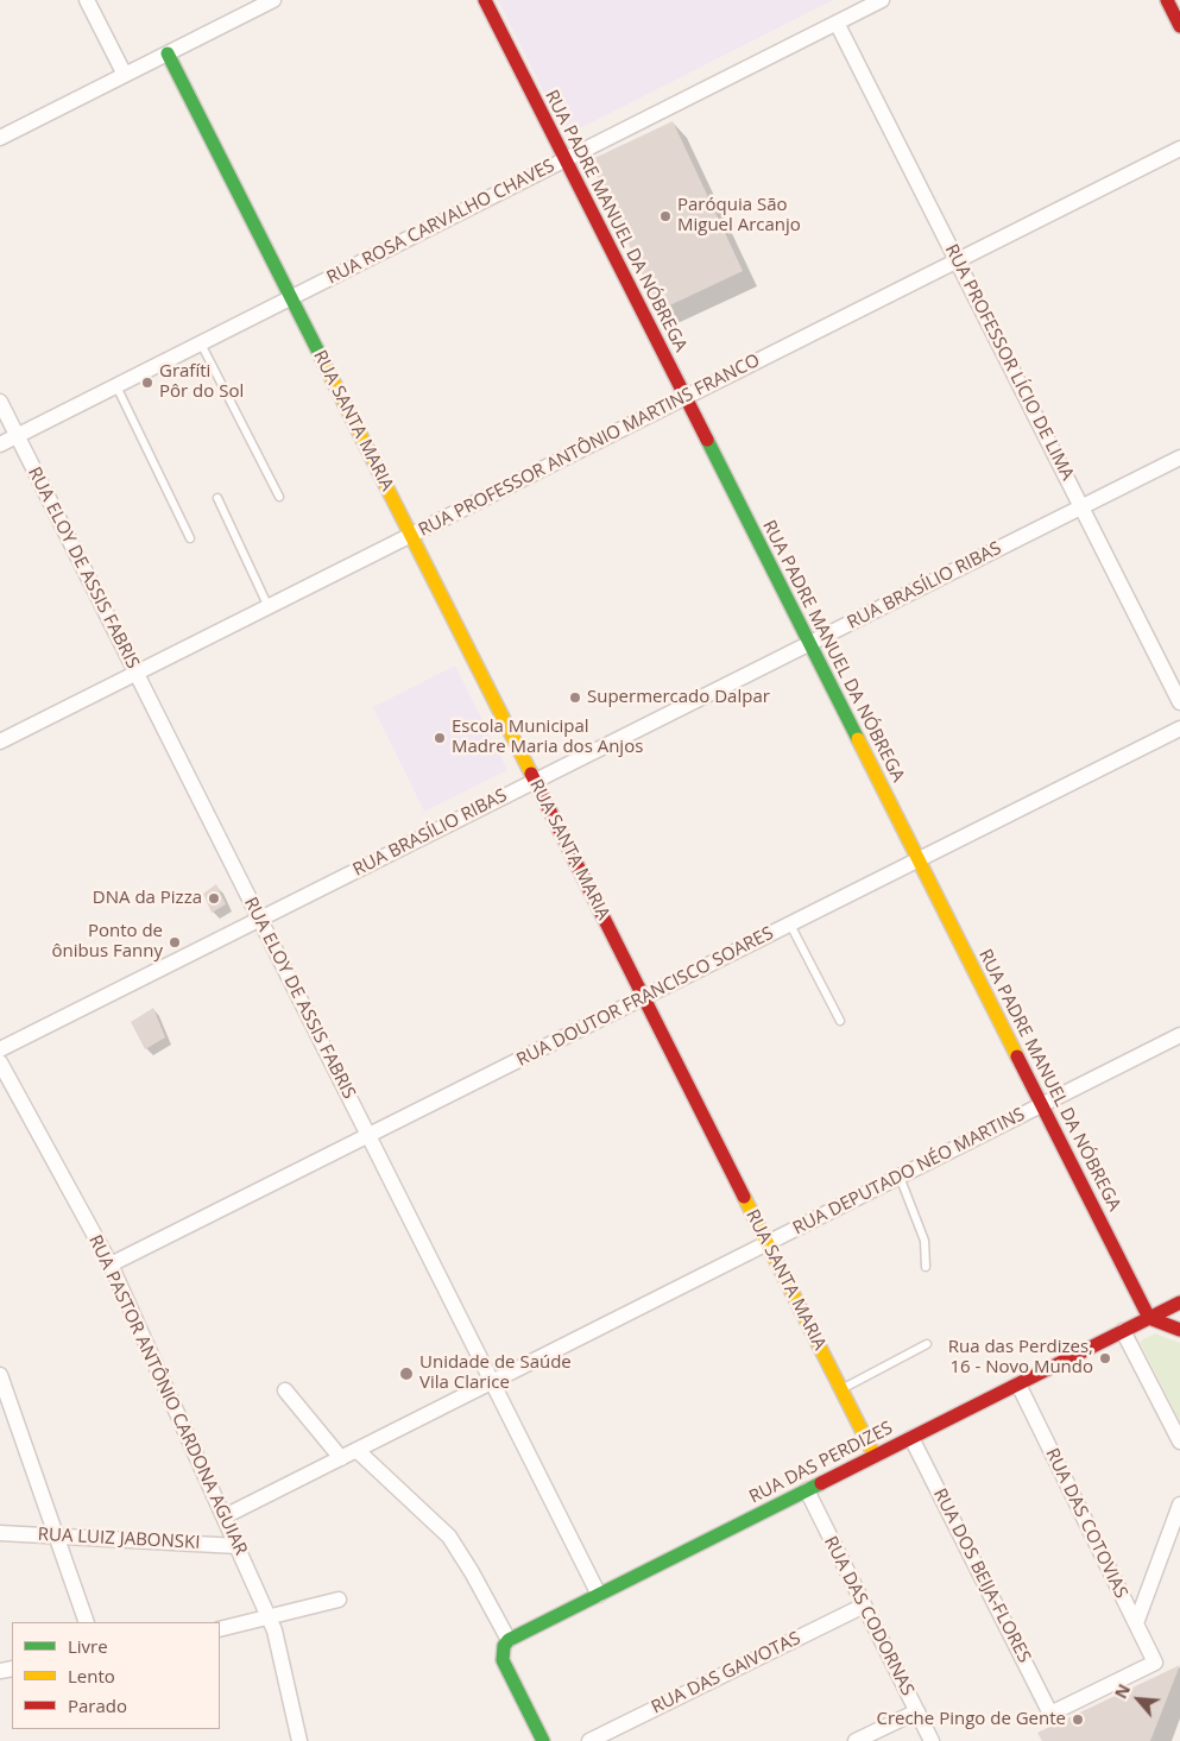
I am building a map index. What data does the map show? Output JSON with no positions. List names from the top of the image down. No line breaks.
{"streets":{"street":["RUA PADRE MANUEL DA NÓBREGA","RUA ROSA CARVALHO CHAVES","RUA PROFESSOR LÍCIO DE LIMA","RUA SANTA MARIA","RUA PROFESSOR ANTÔNIO MARTINS FRANCO","RUA ELOY DE ASSIS FABRIS","RUA BRASÍLIO RIBAS","RUA DOUTOR FRANCISCO SOARES","RUA DEPUTADO NÉO MARTINS","RUA PASTOR ANTÔNIO CARDONA AGUIAR","RUA DAS PERDIZES","RUA DAS COTOVIAS","RUA LUIZ JABONSKI","RUA DOS BEIJA-FLORES","RUA DAS CODORNAS","RUA DAS GAIVOTAS"]},"crossings":[["RUA PADRE MANUEL DA NÓBREGA","RUA ROSA CARVALHO CHAVES"],["RUA PADRE MANUEL DA NÓBREGA","RUA PROFESSOR ANTÔNIO MARTINS FRANCO"],["RUA PADRE MANUEL DA NÓBREGA","RUA BRASÍLIO RIBAS"],["RUA PADRE MANUEL DA NÓBREGA","RUA DOUTOR FRANCISCO SOARES"],["RUA PADRE MANUEL DA NÓBREGA","RUA DEPUTADO NÉO MARTINS"],["RUA PADRE MANUEL DA NÓBREGA","RUA DAS PERDIZES"],["RUA ROSA CARVALHO CHAVES","RUA PROFESSOR LÍCIO DE LIMA"],["RUA ROSA CARVALHO CHAVES","RUA SANTA MARIA"],["RUA ROSA CARVALHO CHAVES","RUA ELOY DE ASSIS FABRIS"],["RUA PROFESSOR LÍCIO DE LIMA","RUA PROFESSOR ANTÔNIO MARTINS FRANCO"],["RUA PROFESSOR LÍCIO DE LIMA","RUA BRASÍLIO RIBAS"],["RUA SANTA MARIA","RUA PROFESSOR ANTÔNIO MARTINS FRANCO"],["RUA SANTA MARIA","RUA BRASÍLIO RIBAS"],["RUA SANTA MARIA","RUA DOUTOR FRANCISCO SOARES"],["RUA SANTA MARIA","RUA DEPUTADO NÉO MARTINS"],["RUA SANTA MARIA","RUA DAS PERDIZES"],["RUA PROFESSOR ANTÔNIO MARTINS FRANCO","RUA ELOY DE ASSIS FABRIS"],["RUA ELOY DE ASSIS FABRIS","RUA BRASÍLIO RIBAS"],["RUA ELOY DE ASSIS FABRIS","RUA DOUTOR FRANCISCO SOARES"],["RUA ELOY DE ASSIS FABRIS","RUA DEPUTADO NÉO MARTINS"],["RUA ELOY DE ASSIS FABRIS","RUA DAS PERDIZES"],["RUA DOUTOR FRANCISCO SOARES","RUA PASTOR ANTÔNIO CARDONA AGUIAR"],["RUA DEPUTADO NÉO MARTINS","RUA PASTOR ANTÔNIO CARDONA AGUIAR"],["RUA PASTOR ANTÔNIO CARDONA AGUIAR","RUA LUIZ JABONSKI"],["RUA DAS PERDIZES","RUA DAS COTOVIAS"],["RUA DAS PERDIZES","RUA DOS BEIJA-FLORES"],["RUA DAS PERDIZES","RUA DAS CODORNAS"],["RUA DAS COTOVIAS","RUA DOS BEIJA-FLORES"],["RUA DAS CODORNAS","RUA DAS GAIVOTAS"]],"places":["Paróquia São Miguel Arcanjo","Grafíti Pôr do Sol","Supermercado Dalpar","Escola Municipal Madre Maria dos Anjos","DNA da Pizza","Ponto de ônibus Fanny","Rua das Perdizes, 16 - Novo Mundo","Unidade de Saúde Vila Clarice","Creche Pingo de Gente"],"legend":["Livre","Lento","Parado"],"north":"top left"}
